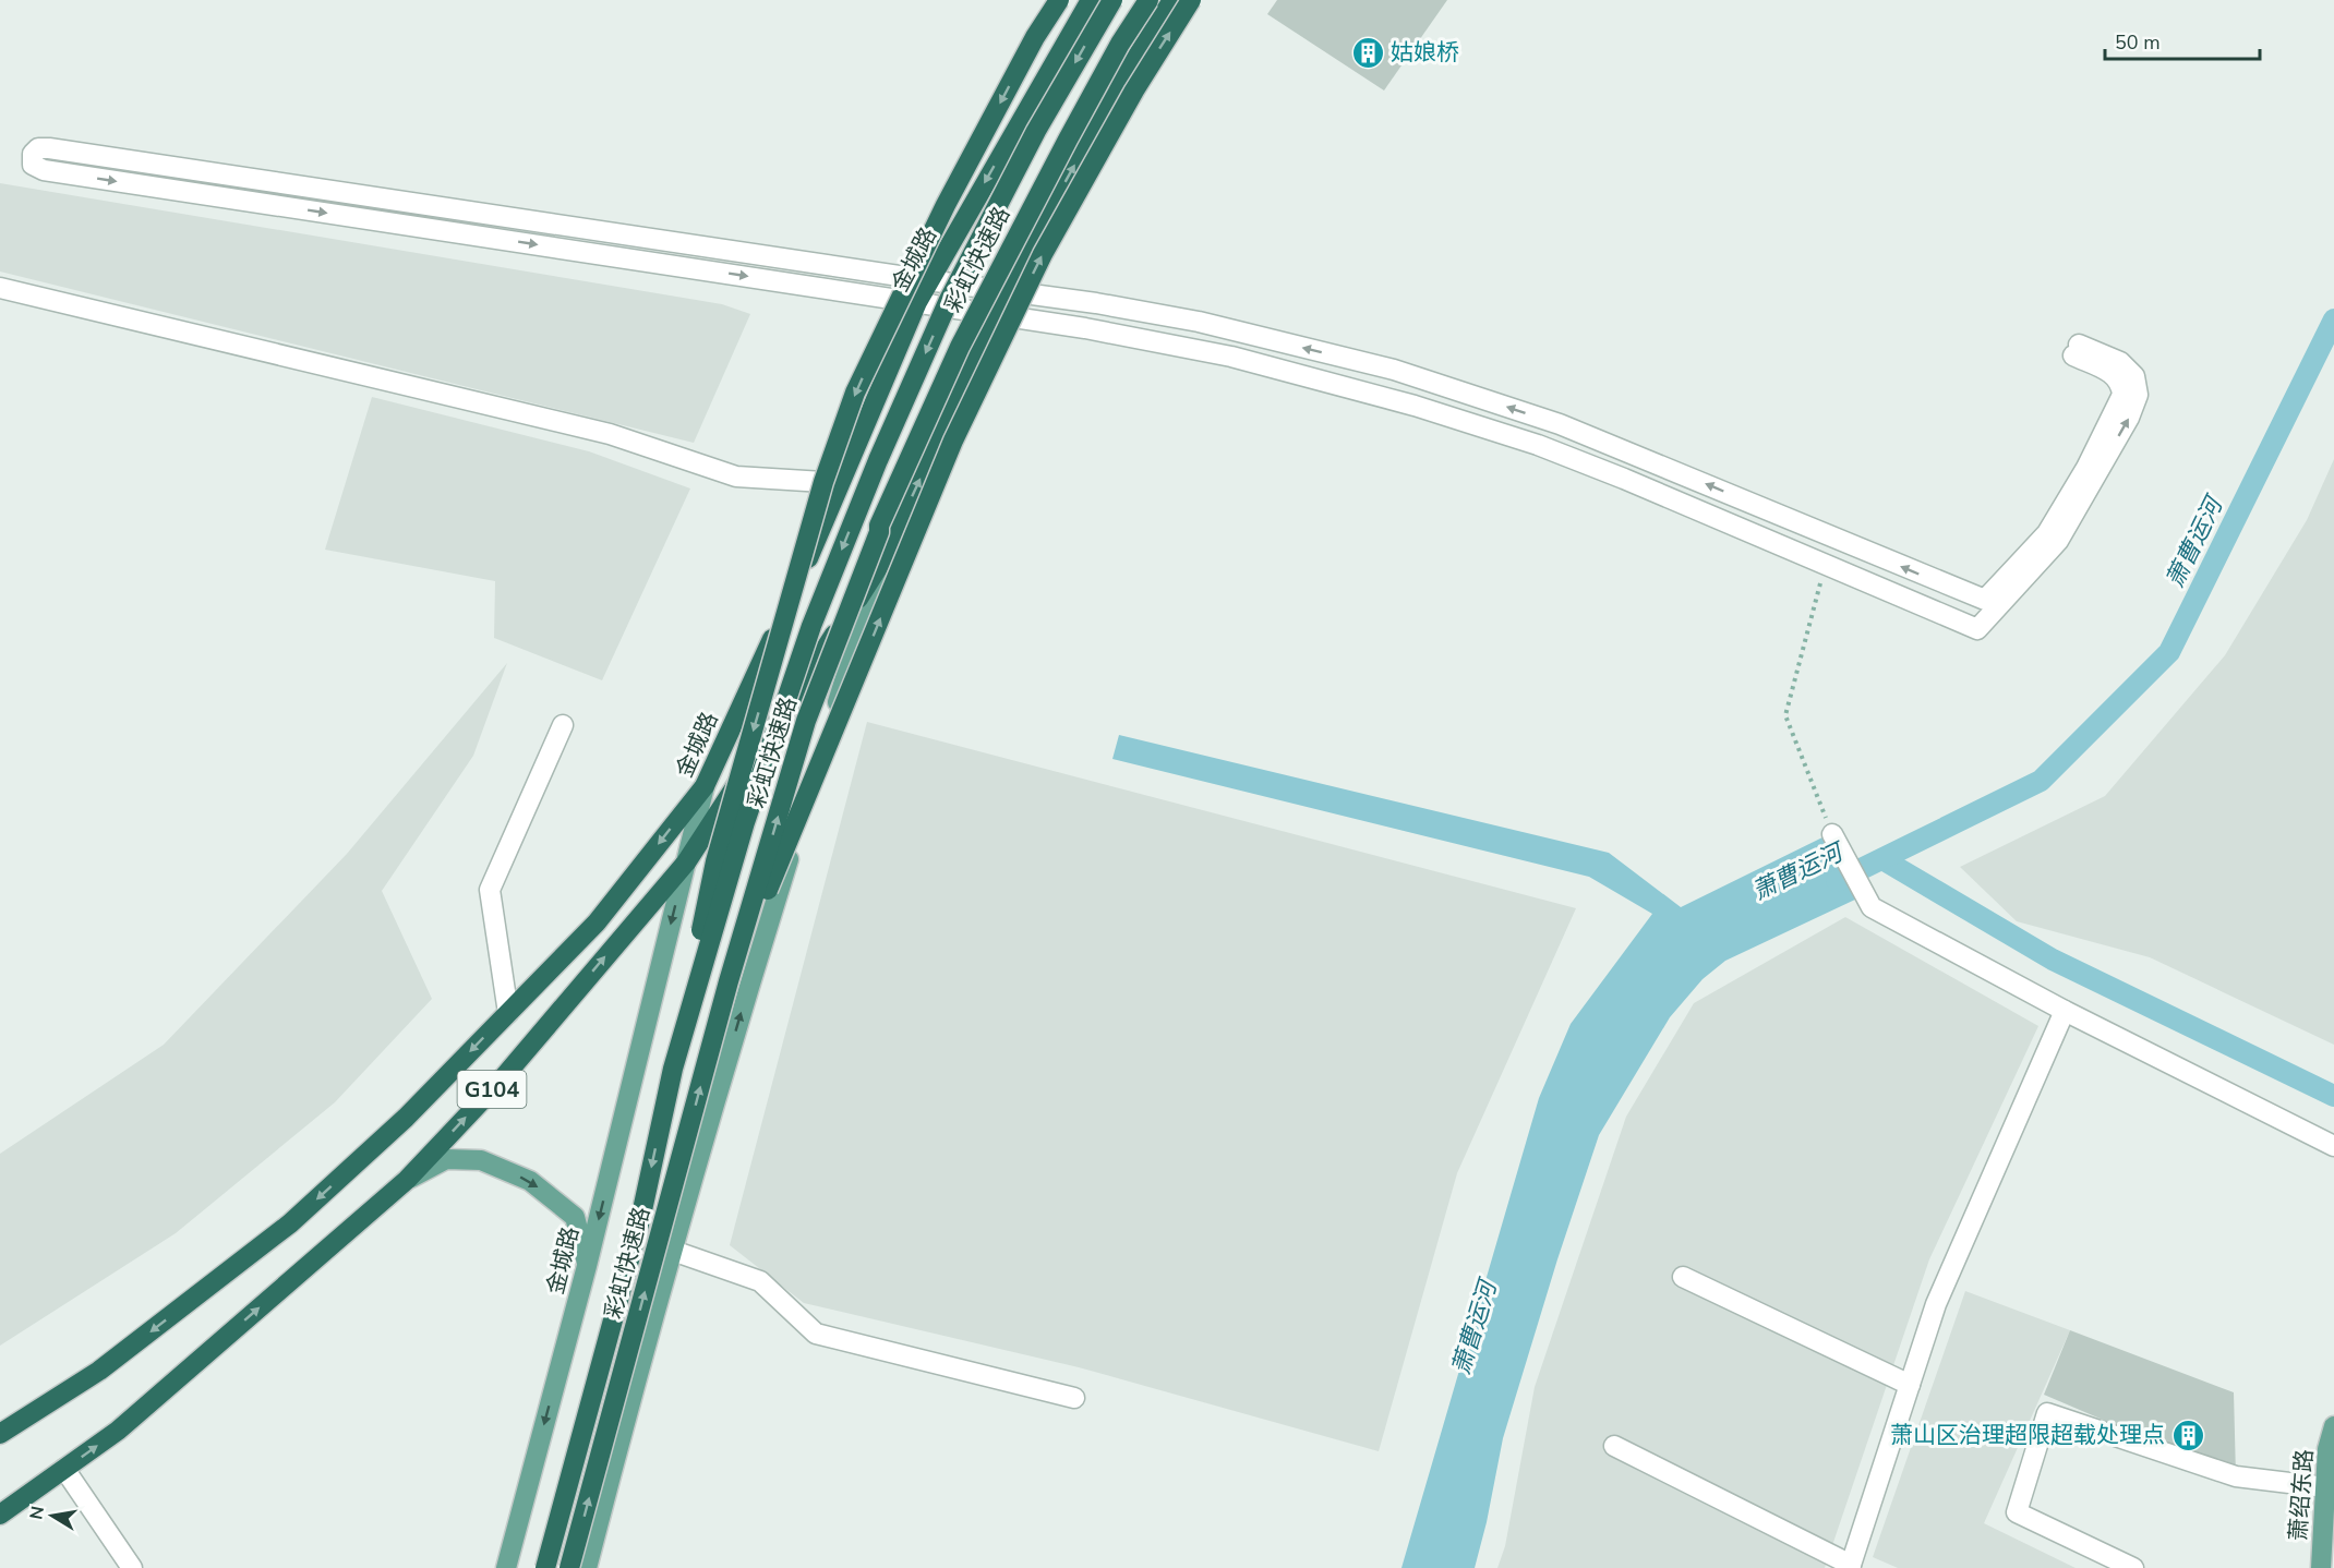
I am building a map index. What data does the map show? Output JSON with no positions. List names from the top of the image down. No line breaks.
{"streets":{"highway":["金城路","彩虹快速路","G104"],"main road":["萧绍东路"]},"crossings":[["金城路","G104"]],"water":["萧曹运河"],"places":{"building":["姑娘桥","萧山区治理超限超载处理点"]},"scale_bar":"50 m","north":"left"}
